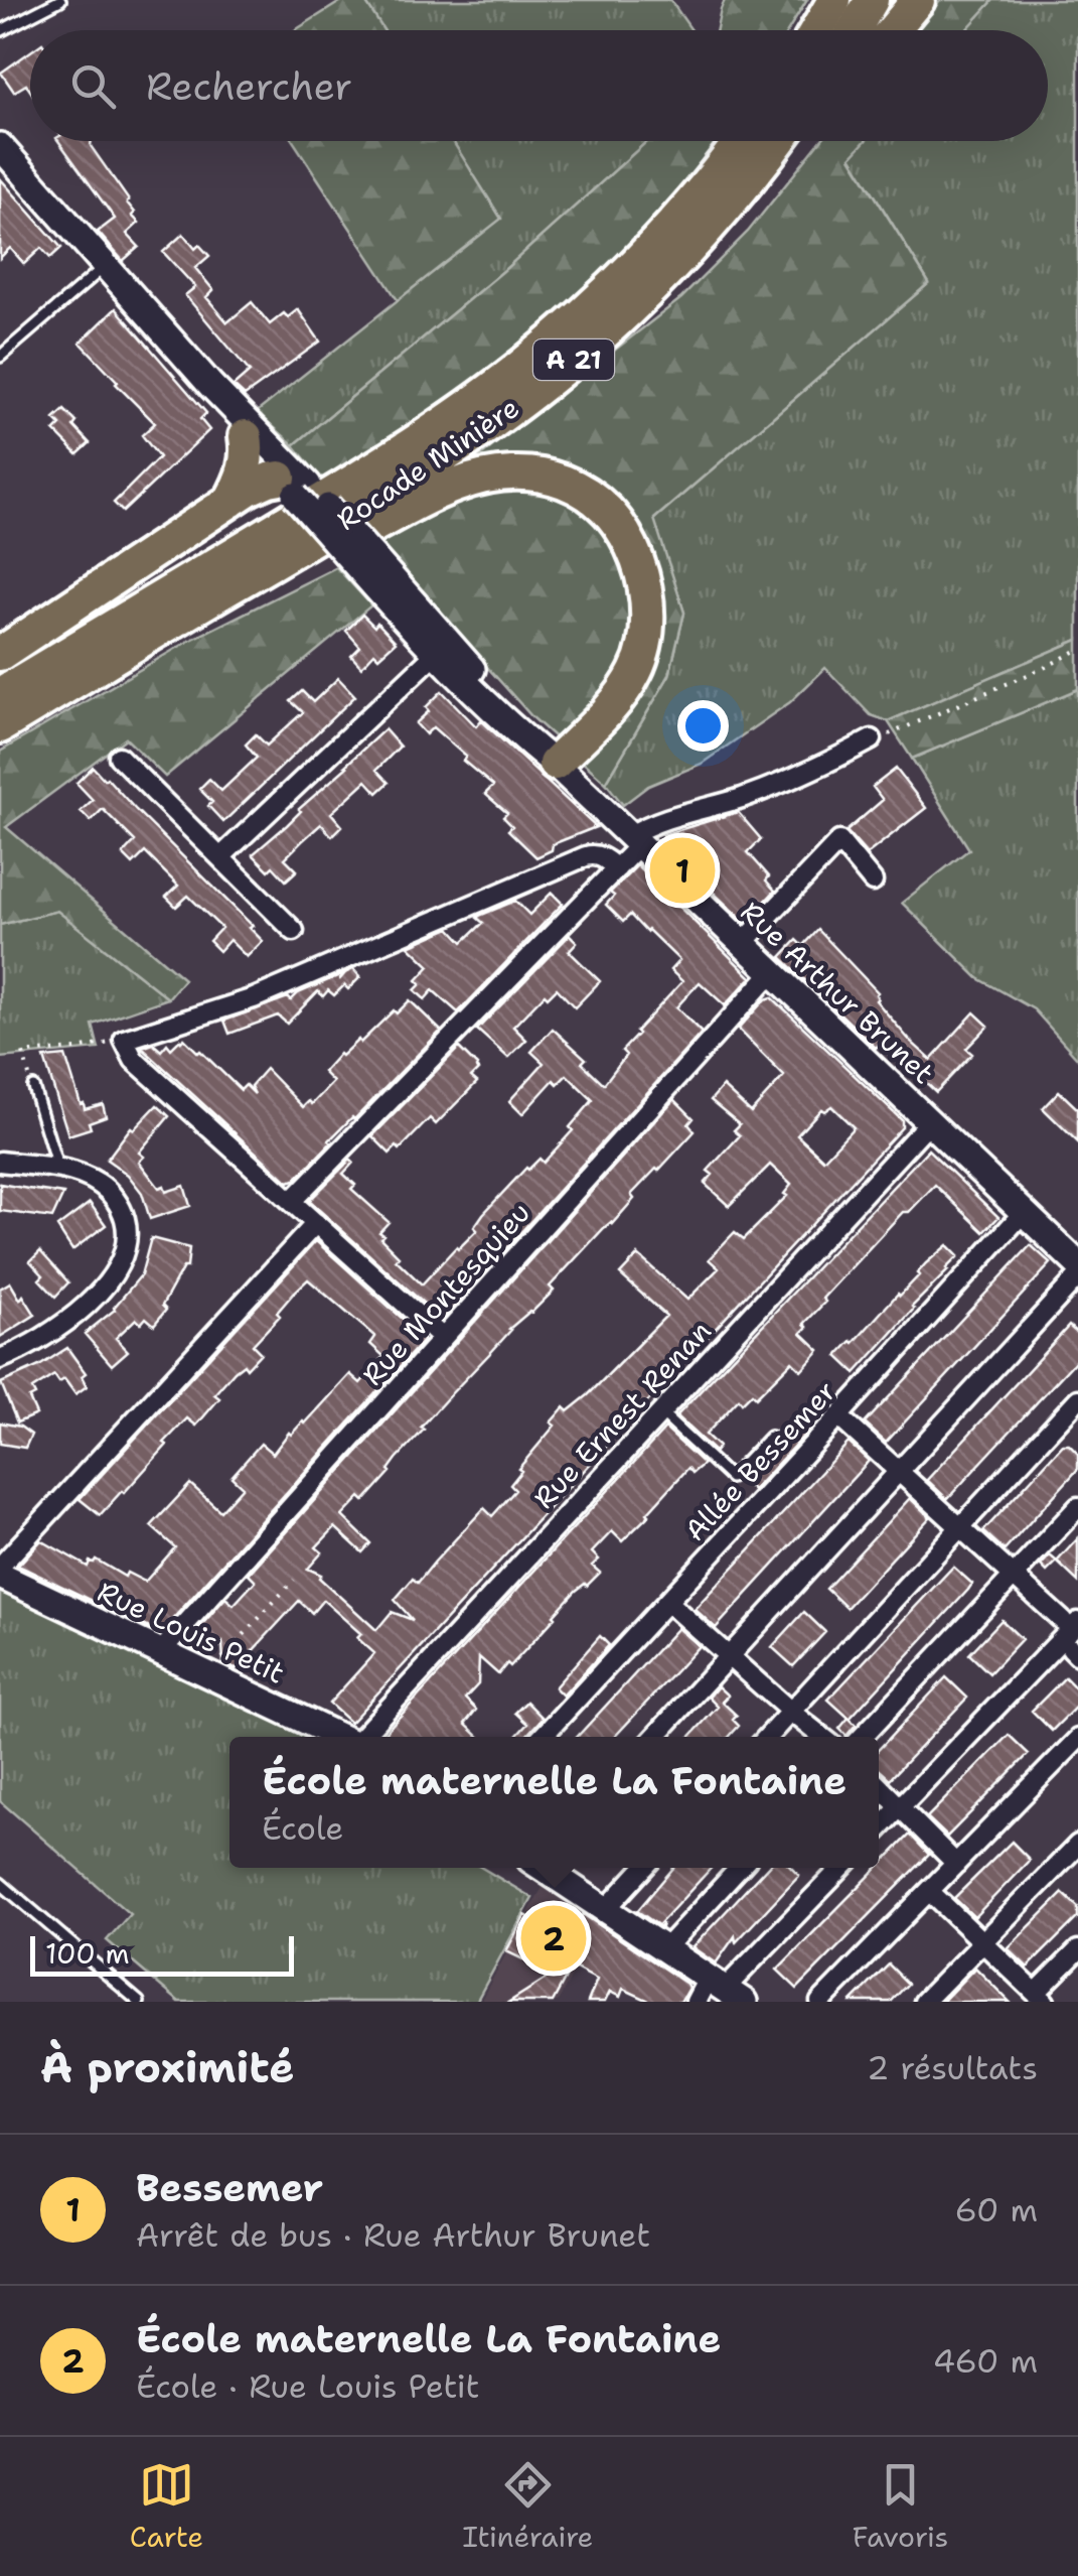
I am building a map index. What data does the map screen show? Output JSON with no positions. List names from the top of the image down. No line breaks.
{"streets":{"highway":["A 21","Rocade Minière"],"street":["Rue Arthur Brunet","Rue Montesquieu","Rue Ernest Renan","Allée Bessemer","Rue Louis Petit"]},"crossings":[["Rue Arthur Brunet","Rue Montesquieu"],["Rue Arthur Brunet","Rue Ernest Renan"],["Rue Arthur Brunet","Allée Bessemer"],["Rue Montesquieu","Rue Louis Petit"]],"scale_bar":"100 m","page":{"search":"Rechercher","pins":["1","2"],"popup":["École maternelle La Fontaine","École"],"scale":"100 m","heading":["À proximité","2 résultats"],"list":[{"mark":"1","name":"Bessemer","note":"Arrêt de bus · Rue Arthur Brunet","value":"60 m"},{"mark":"2","name":"École maternelle La Fontaine","note":"École · Rue Louis Petit","value":"460 m"}],"nav":["Carte","Itinéraire","Favoris"]}}
